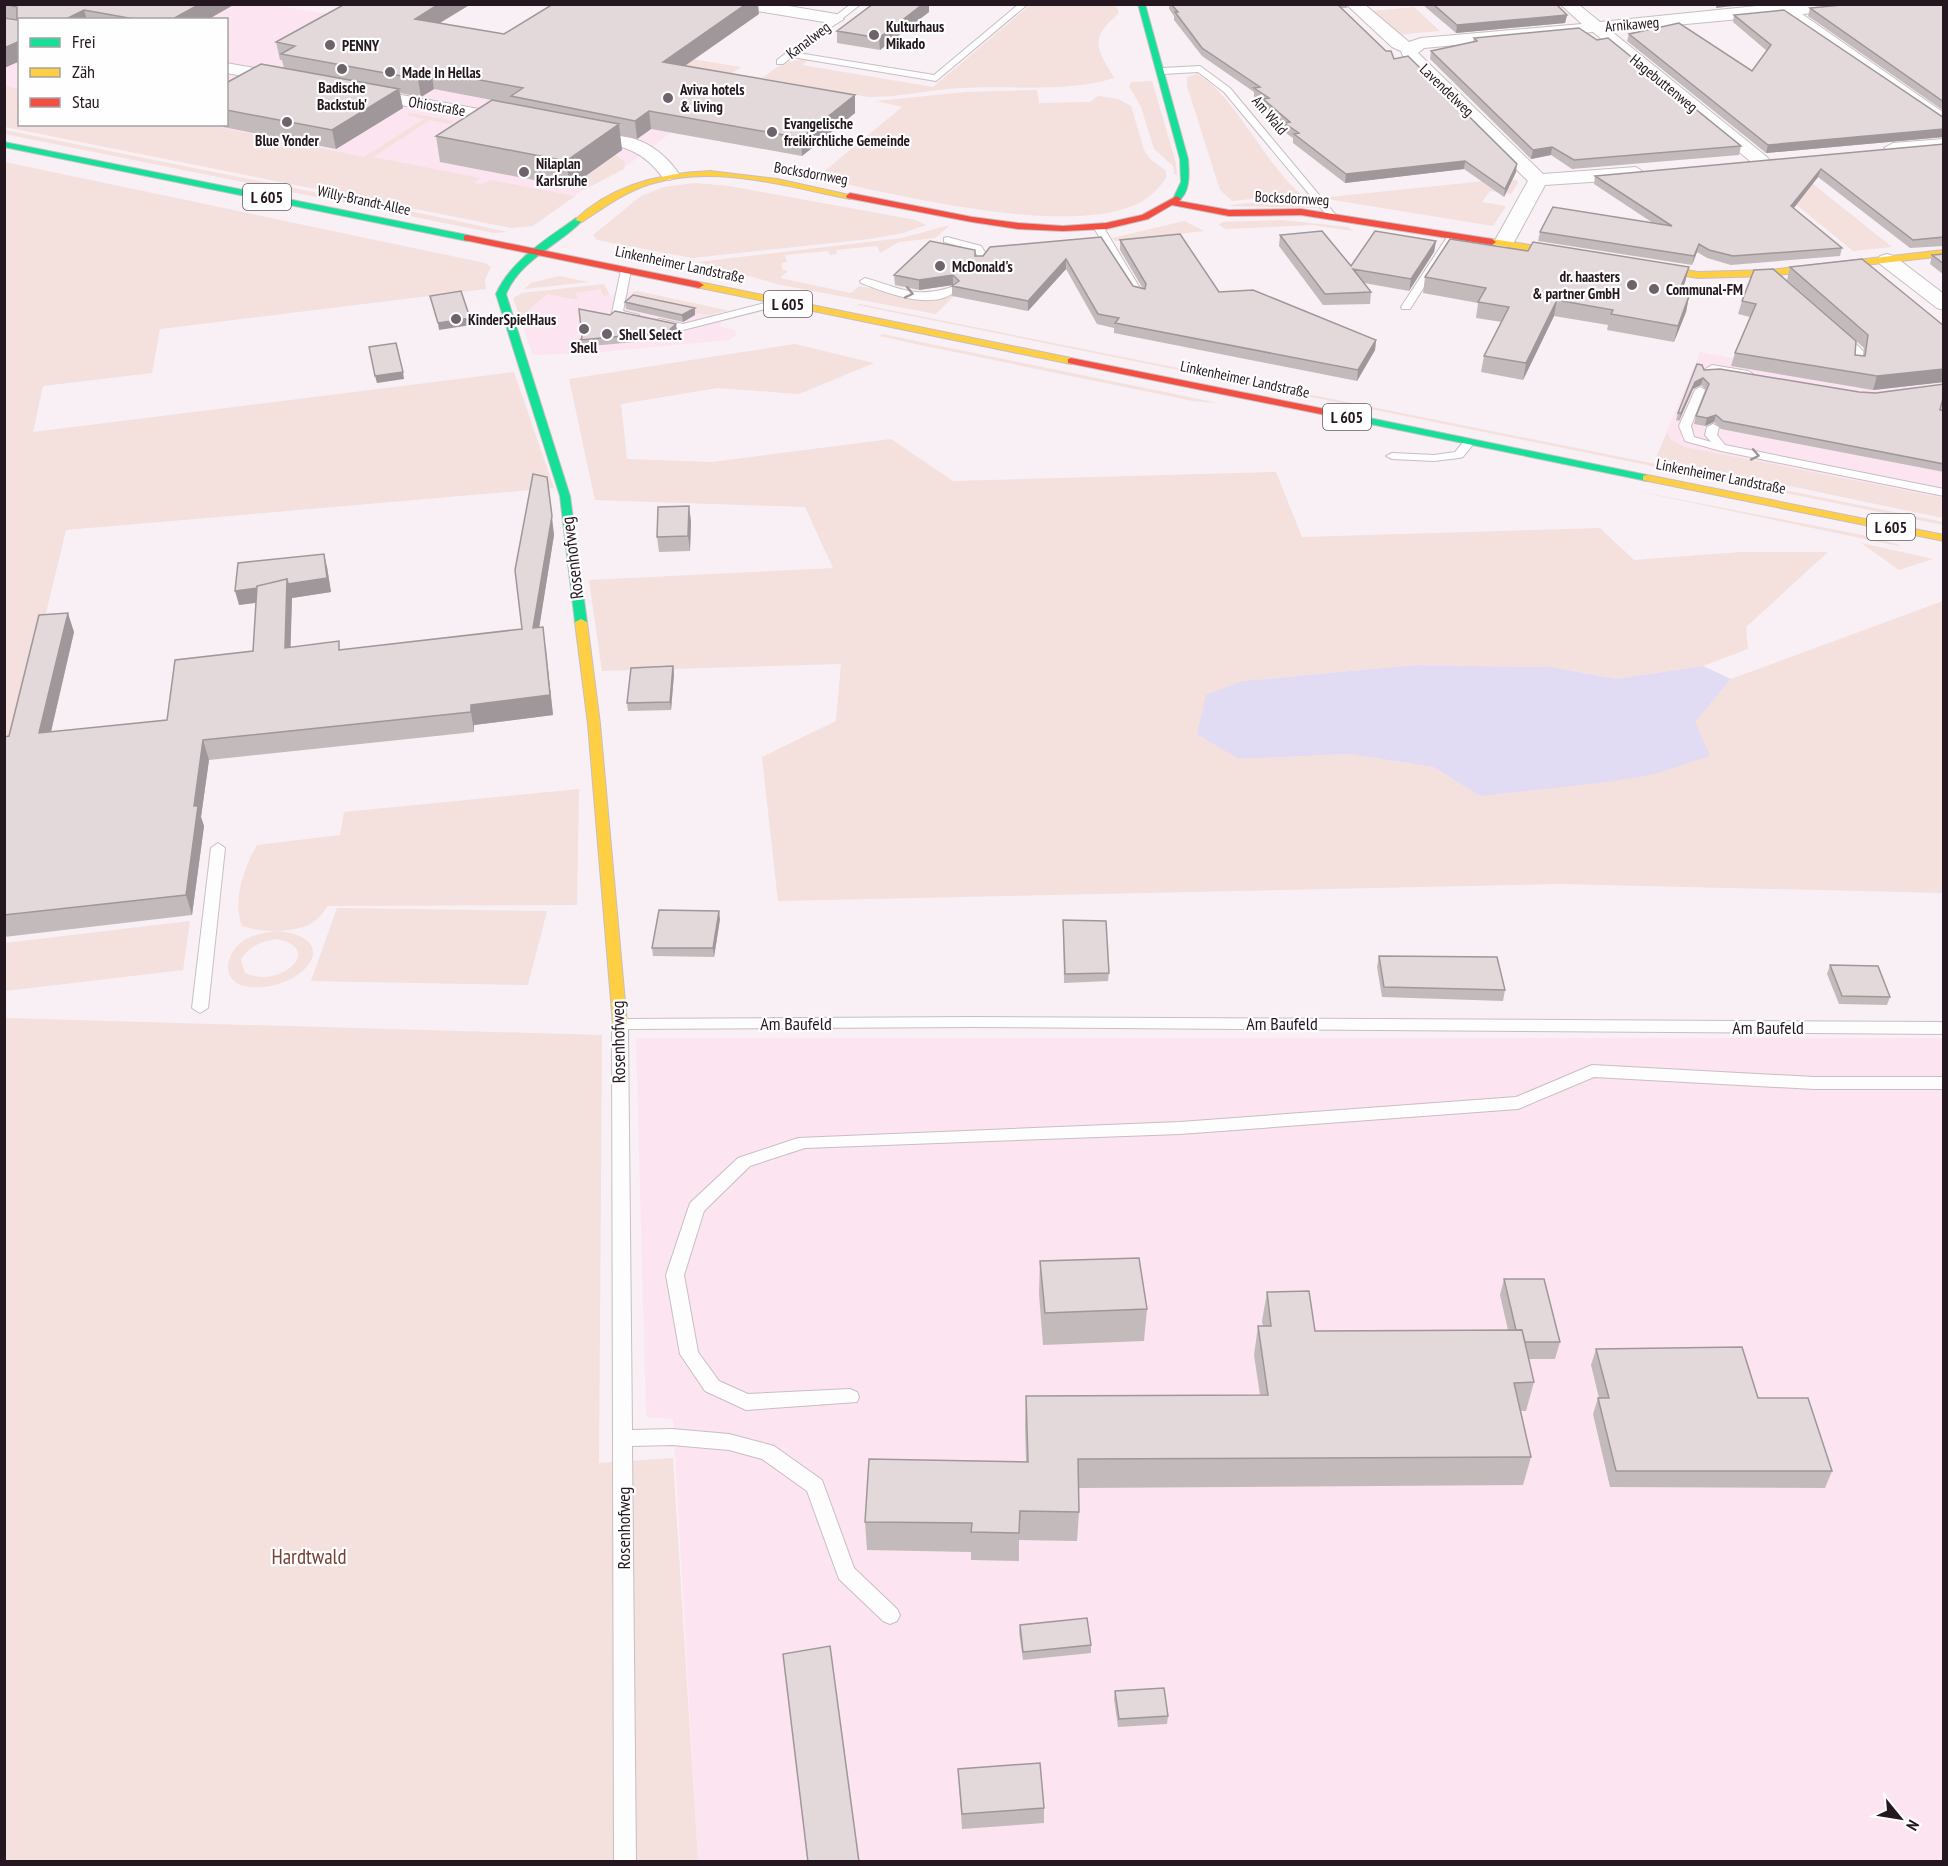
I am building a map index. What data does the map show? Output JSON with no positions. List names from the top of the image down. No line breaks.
{"streets":{"main road":["Bocksdornweg","L 605","Willy-Brandt-Allee","Linkenheimer Landstraße","Rosenhofweg"],"street":["Arnikaweg","Kanalweg","Hagebuttenweg","Lavendelweg","Ohiostraße"],"lane":["Am Wald","Am Baufeld"]},"crossings":[["Arnikaweg","Hagebuttenweg"],["Arnikaweg","Lavendelweg"],["Am Wald","Bocksdornweg"],["Bocksdornweg","Willy-Brandt-Allee"],["Bocksdornweg","Linkenheimer Landstraße"],["Bocksdornweg","Rosenhofweg"],["Willy-Brandt-Allee","Linkenheimer Landstraße"],["Willy-Brandt-Allee","Rosenhofweg"],["Linkenheimer Landstraße","Rosenhofweg"],["Rosenhofweg","Am Baufeld"]],"parks":["Hardtwald"],"places":["Kulturhaus Mikado","PENNY","Badische Backstub'","Made In Hellas","Aviva hotels & living","Blue Yonder","Evangelische freikirchliche Gemeinde","Nilaplan Karlsruhe","McDonald's","dr. haasters & partner GmbH","Communal-FM","KinderSpielHaus","Shell","Shell Select"],"legend":["Frei","Zäh","Stau"],"north":"bottom right"}
